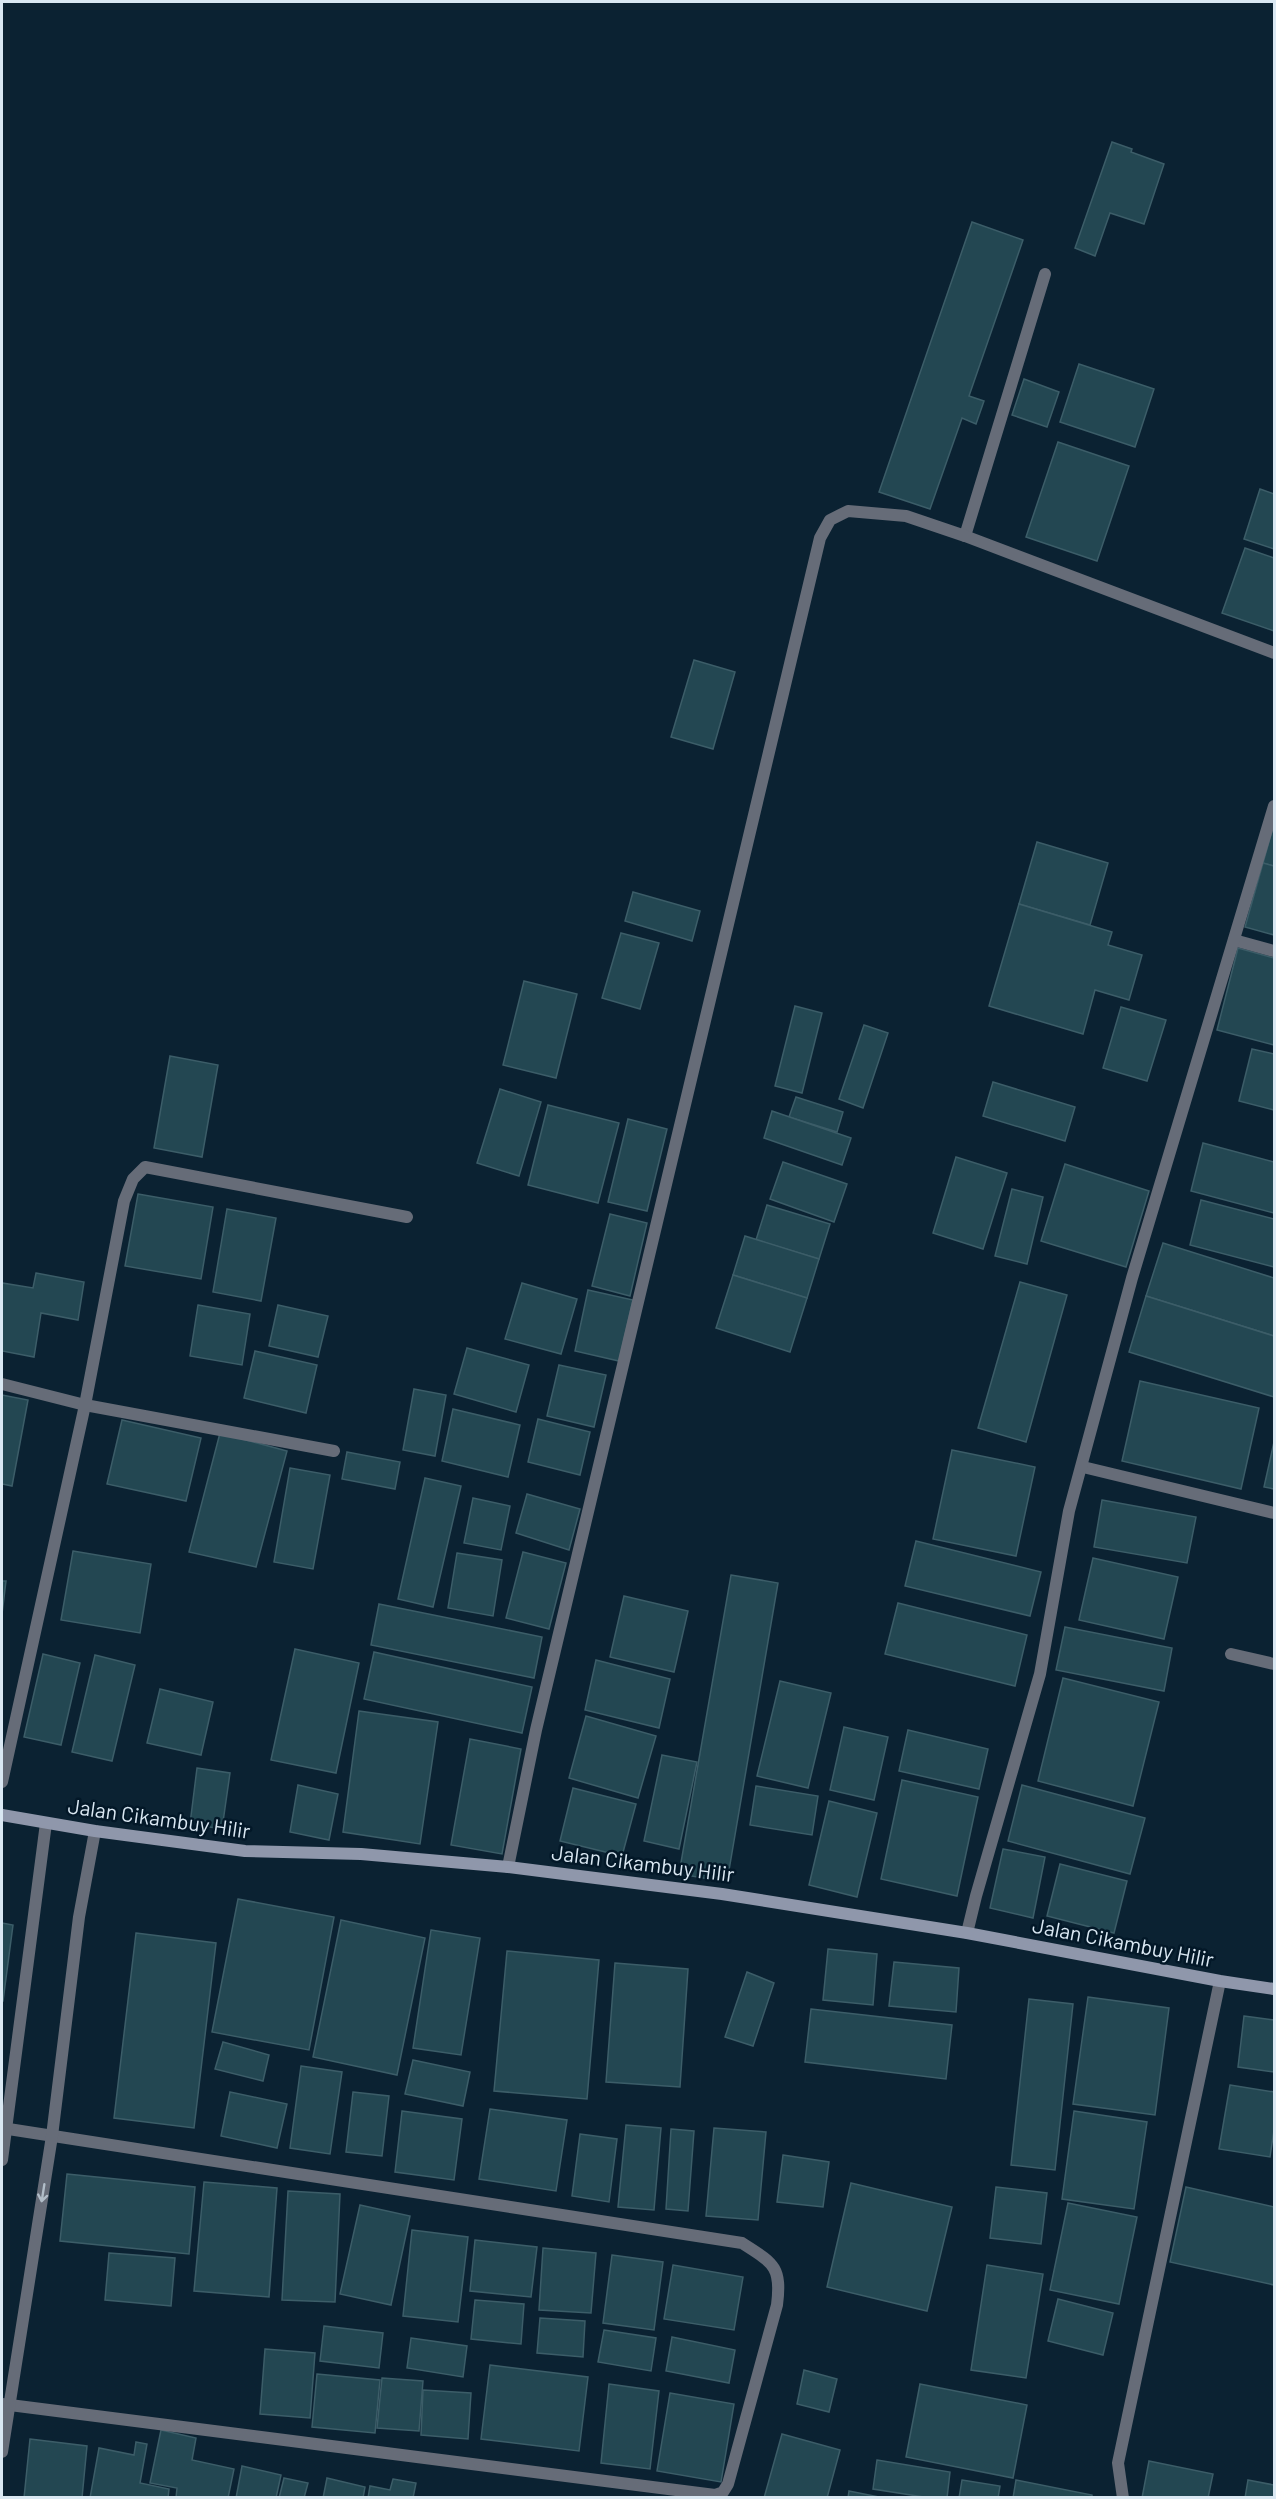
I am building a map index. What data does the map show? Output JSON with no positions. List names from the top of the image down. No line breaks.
{"streets":{"street":["Jalan Cikambuy Hilir"]}}
